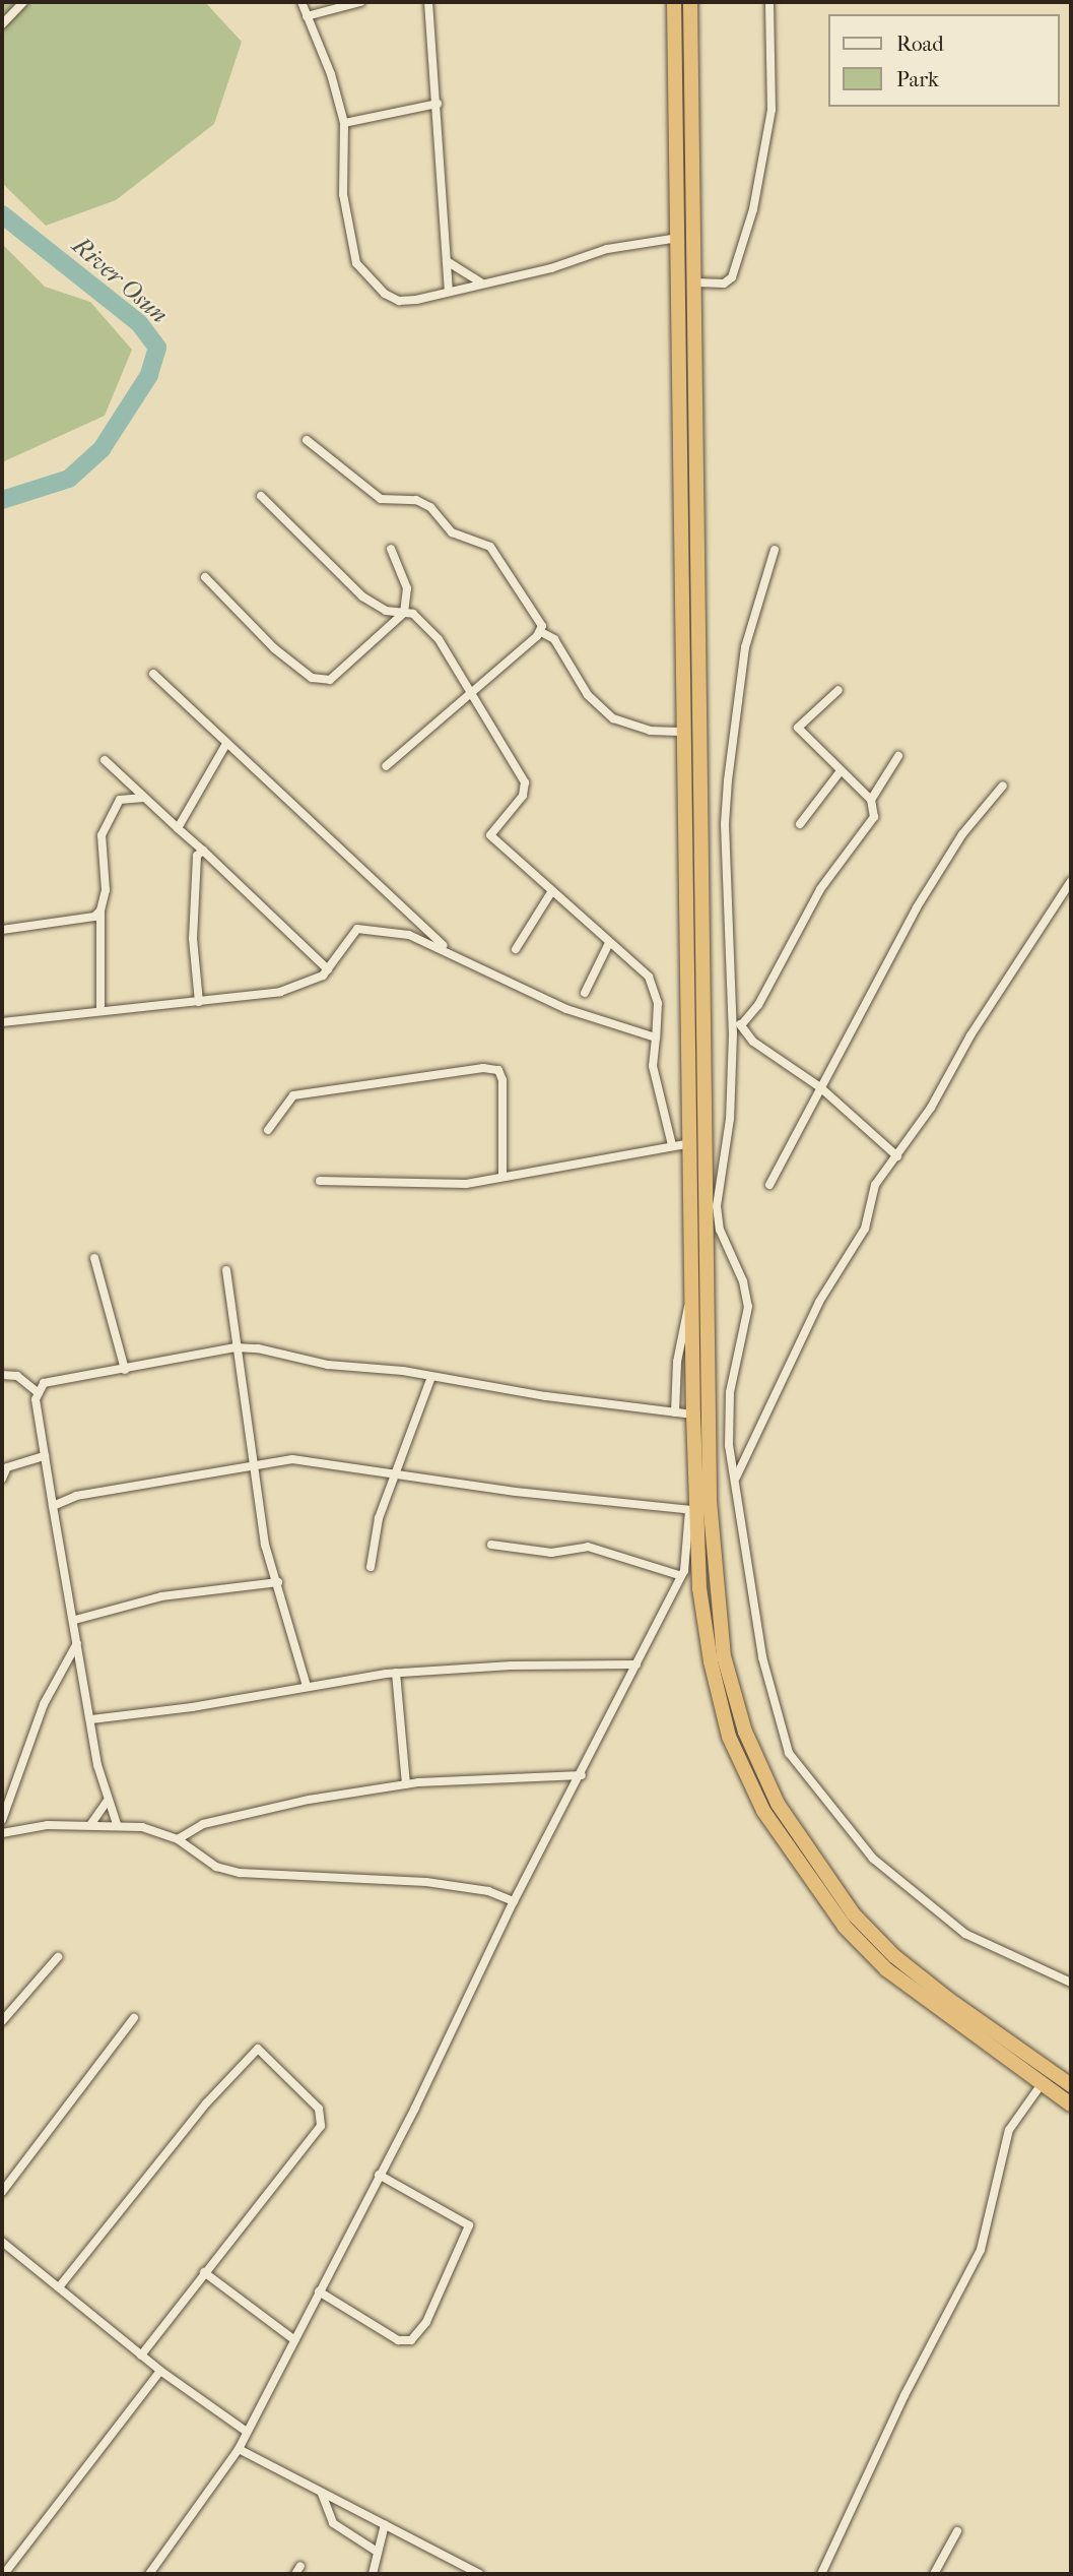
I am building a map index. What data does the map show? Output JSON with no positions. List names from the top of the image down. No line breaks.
{"water":["River Osun"],"legend":["Road","Park"]}
